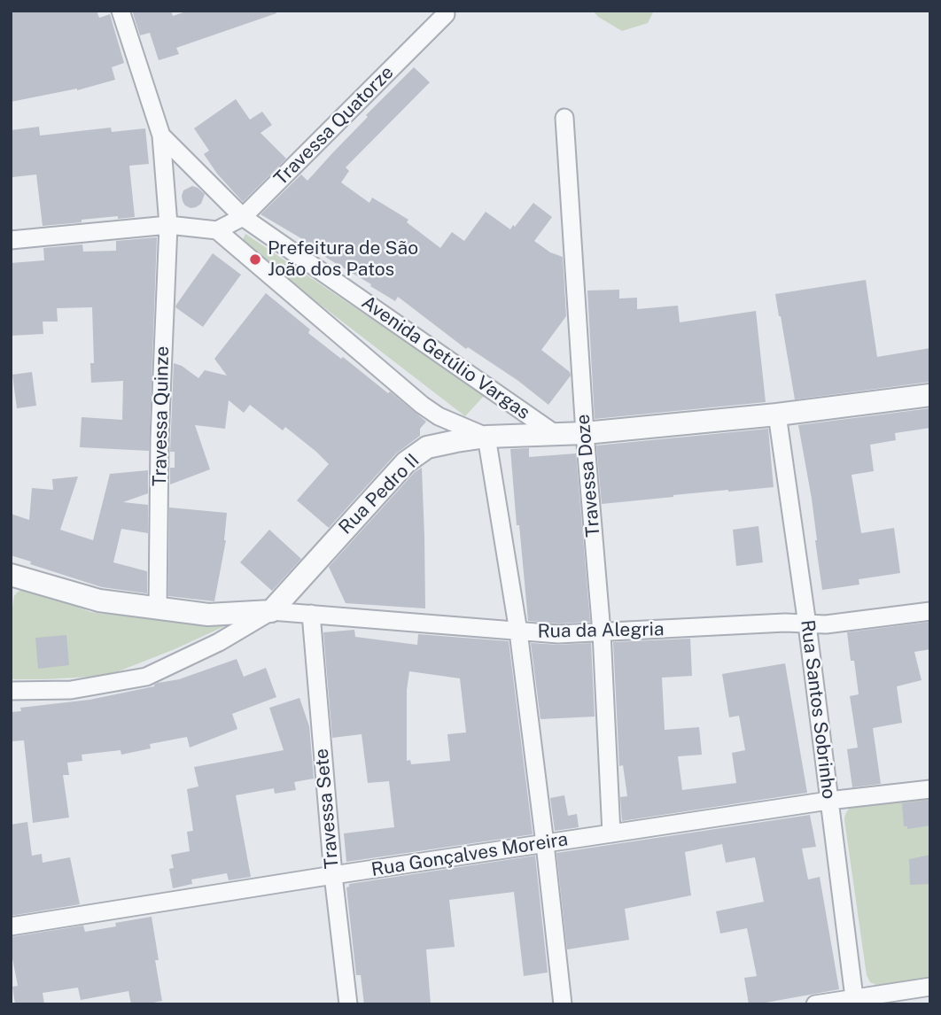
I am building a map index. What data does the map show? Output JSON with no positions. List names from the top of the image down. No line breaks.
{"streets":{"street":["Travessa Quatorze","Avenida Getúlio Vargas","Travessa Quinze","Travessa Doze","Rua Pedro II","Rua da Alegria","Rua Santos Sobrinho","Travessa Sete","Rua Gonçalves Moreira"]},"crossings":[["Travessa Quatorze","Avenida Getúlio Vargas"],["Avenida Getúlio Vargas","Travessa Quinze"],["Avenida Getúlio Vargas","Rua Pedro II"],["Travessa Doze","Rua Pedro II"],["Travessa Doze","Rua da Alegria"],["Travessa Doze","Rua Gonçalves Moreira"],["Rua Pedro II","Rua da Alegria"],["Rua Pedro II","Rua Santos Sobrinho"],["Rua da Alegria","Rua Santos Sobrinho"],["Rua da Alegria","Travessa Sete"],["Rua Santos Sobrinho","Rua Gonçalves Moreira"],["Travessa Sete","Rua Gonçalves Moreira"]],"places":["Prefeitura de São João dos Patos"]}
